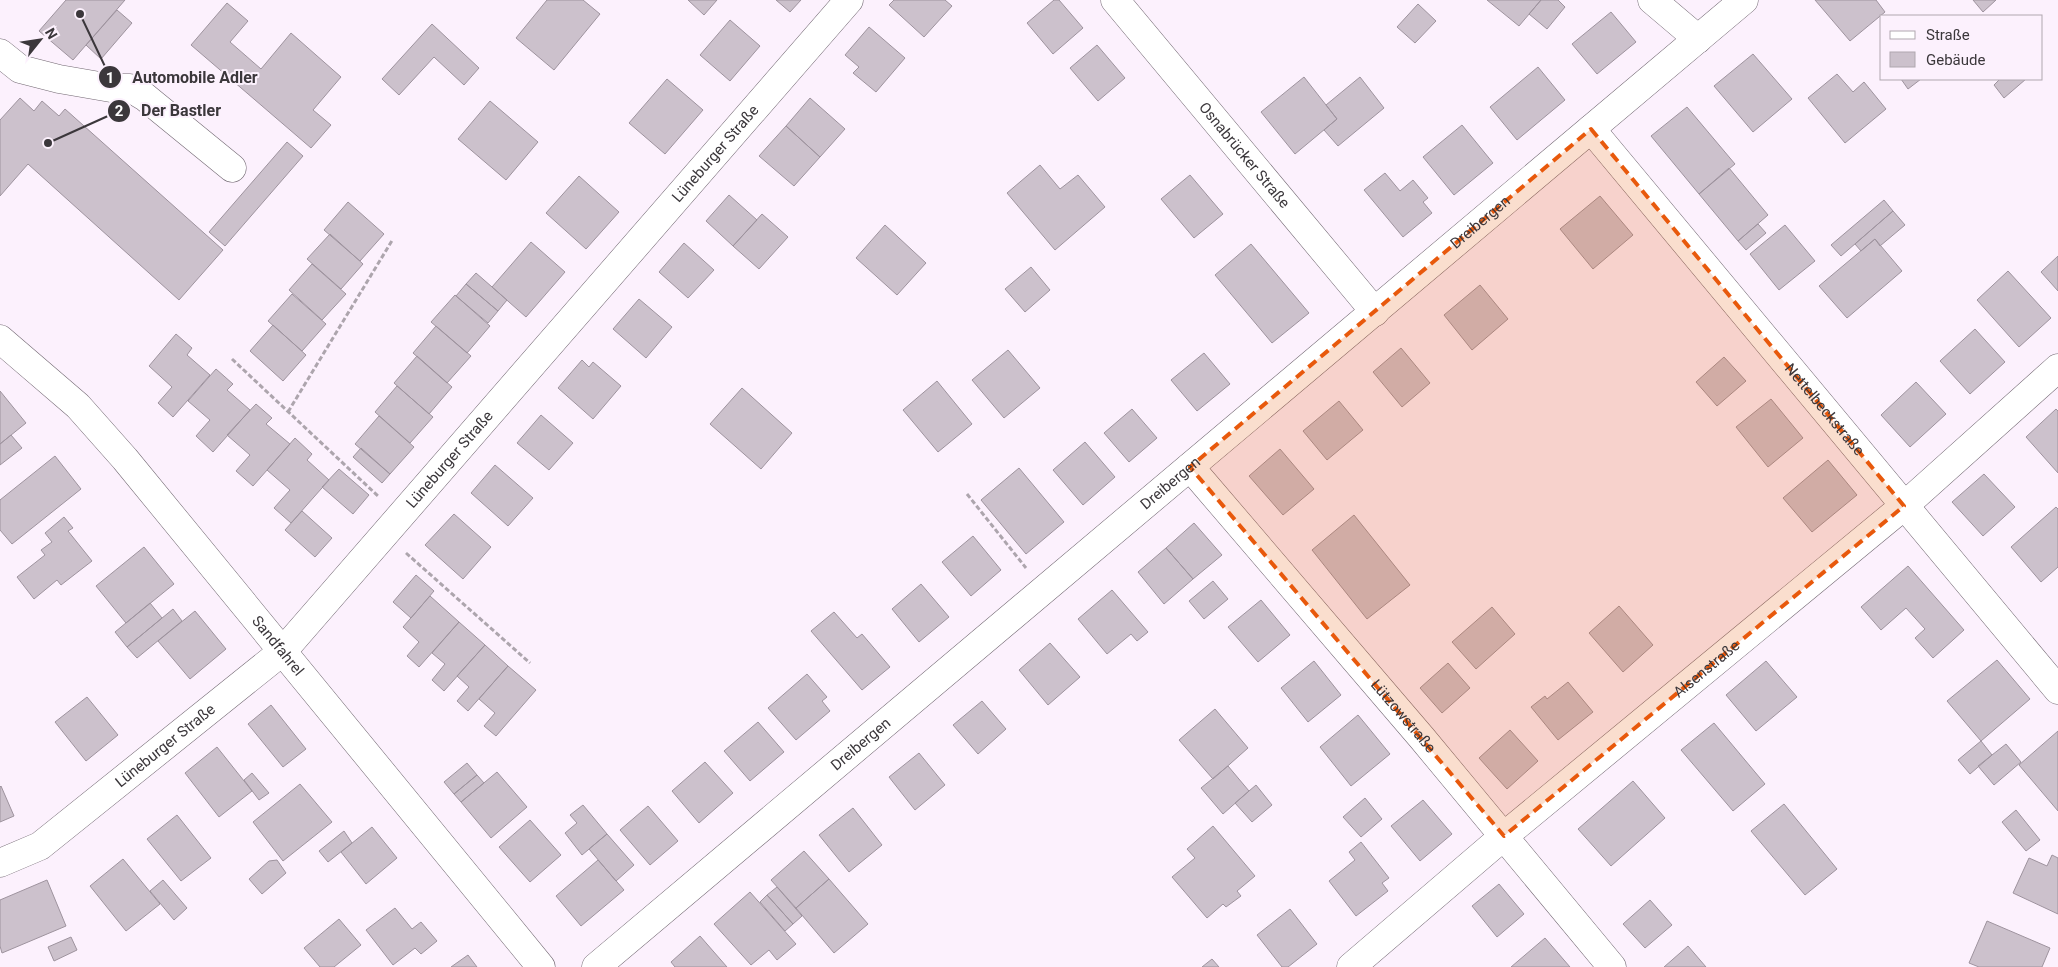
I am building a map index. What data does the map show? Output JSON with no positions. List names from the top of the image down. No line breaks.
{"streets":{"street":["Lüneburger Straße","Osnabrücker Straße","Dreibergen","Nettelbeckstraße","Sandfahrel","Alsenstraße","Lützowstraße"]},"crossings":[["Lüneburger Straße","Sandfahrel"],["Osnabrücker Straße","Dreibergen"],["Dreibergen","Nettelbeckstraße"],["Dreibergen","Lützowstraße"],["Nettelbeckstraße","Alsenstraße"],["Alsenstraße","Lützowstraße"]],"places":["Automobile Adler","Der Bastler"],"legend":["Straße","Gebäude"],"north":"top right"}
